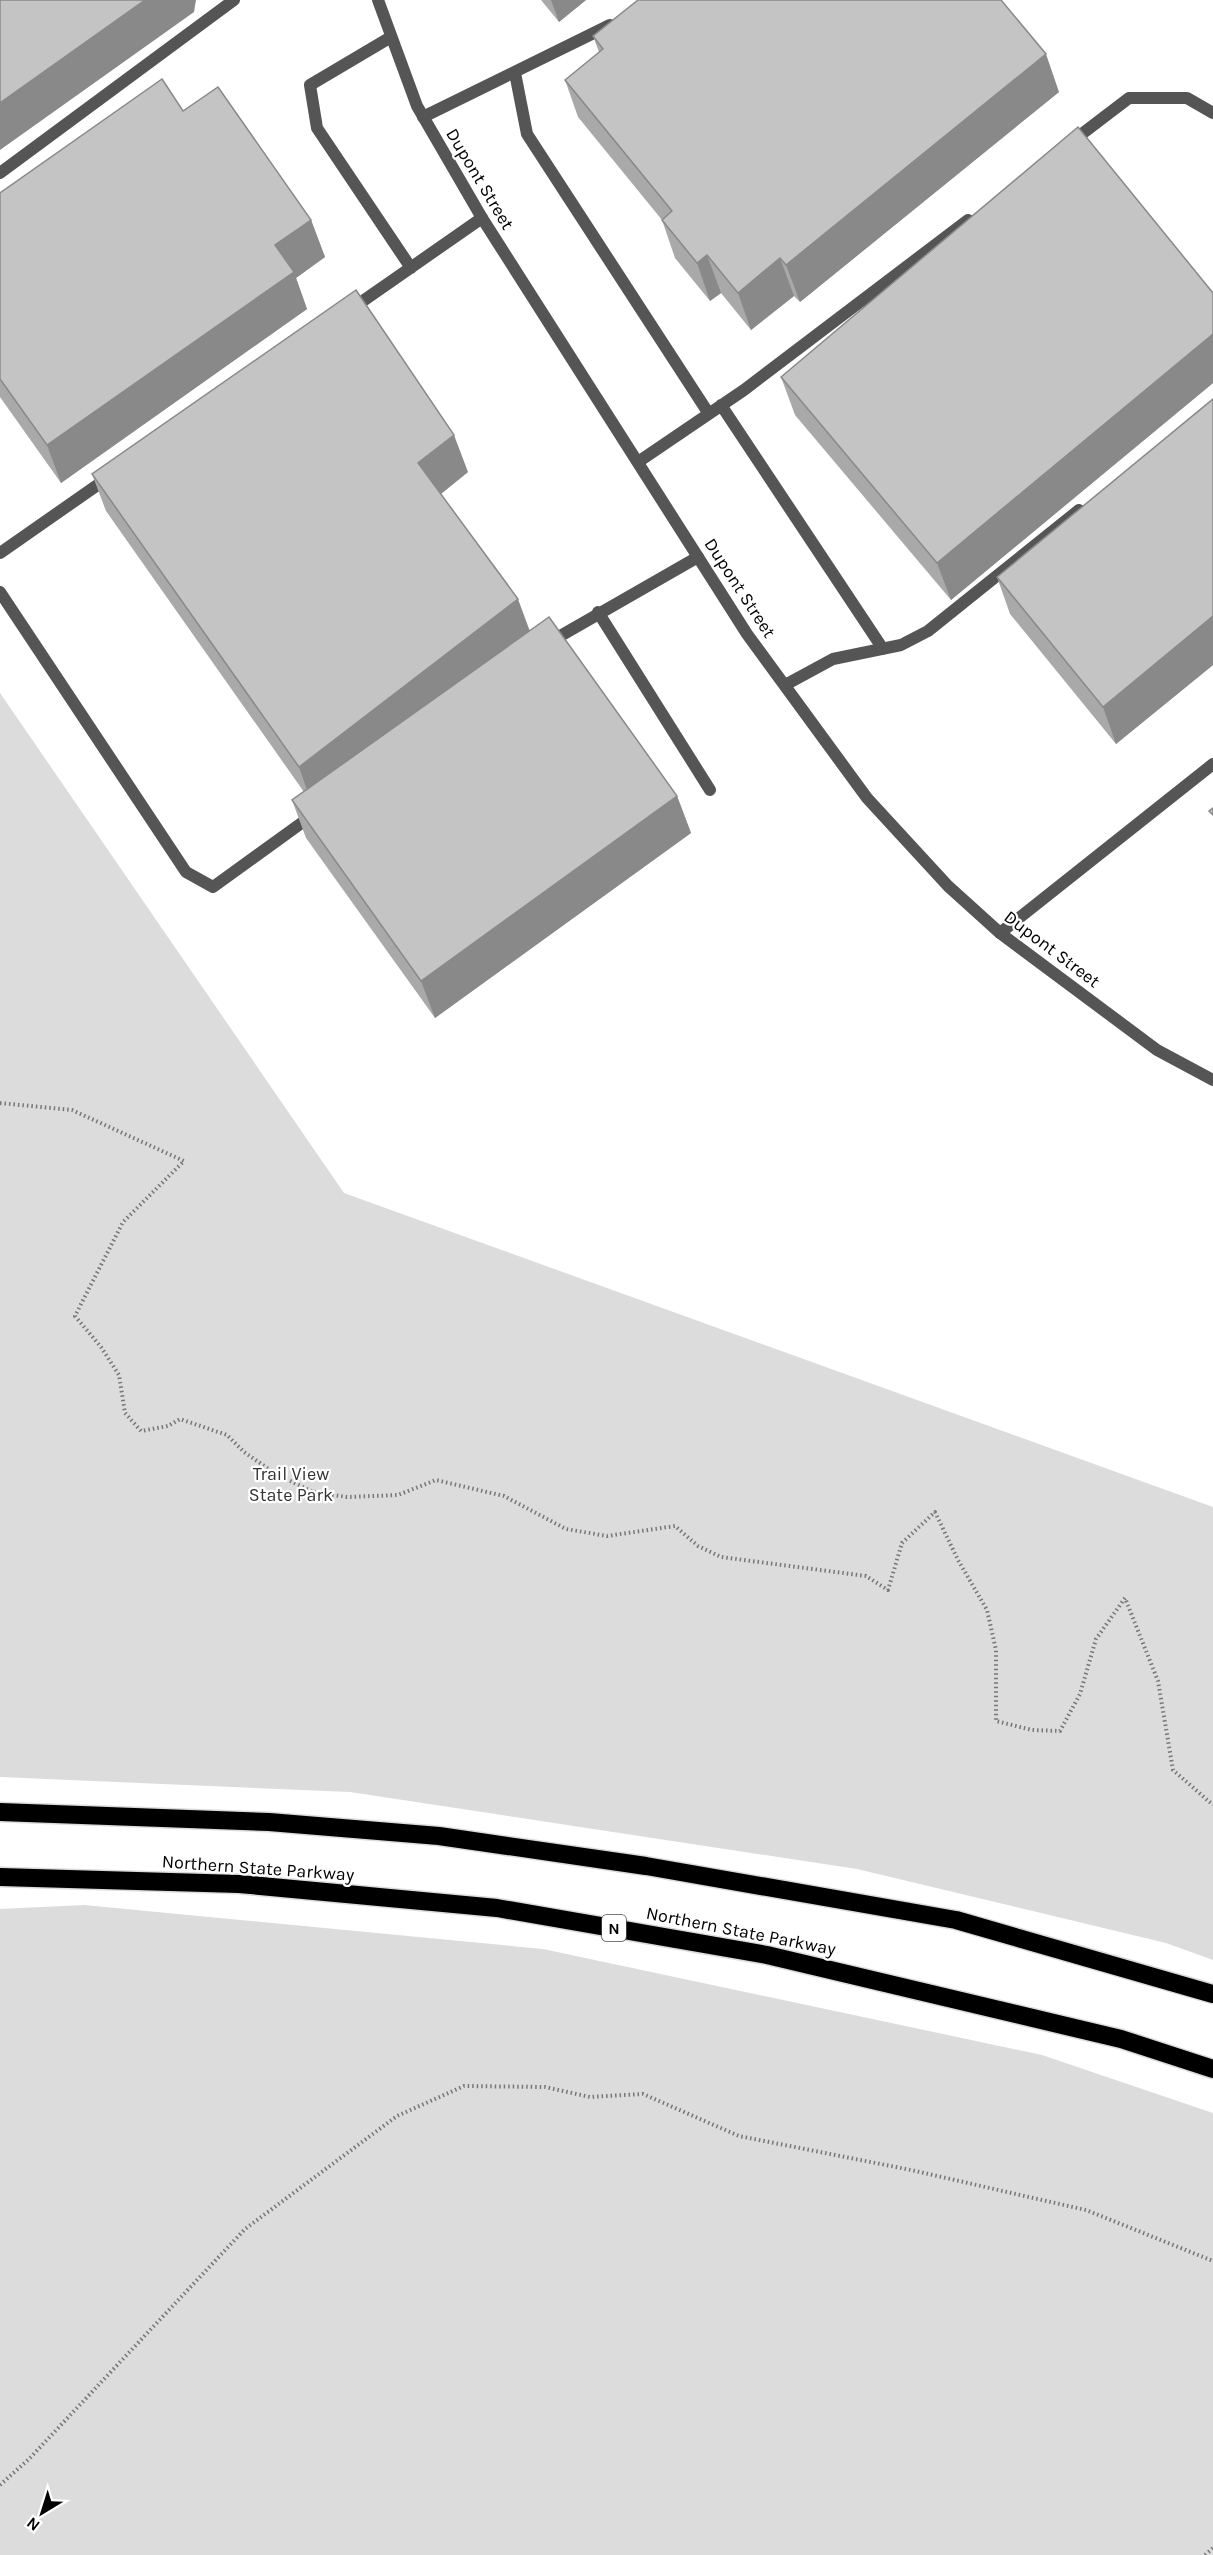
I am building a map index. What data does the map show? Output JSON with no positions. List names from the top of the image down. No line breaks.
{"streets":{"highway":["Northern State Parkway","N"],"street":["Dupont Street"]},"parks":["Trail View State Park"],"north":"bottom left"}
